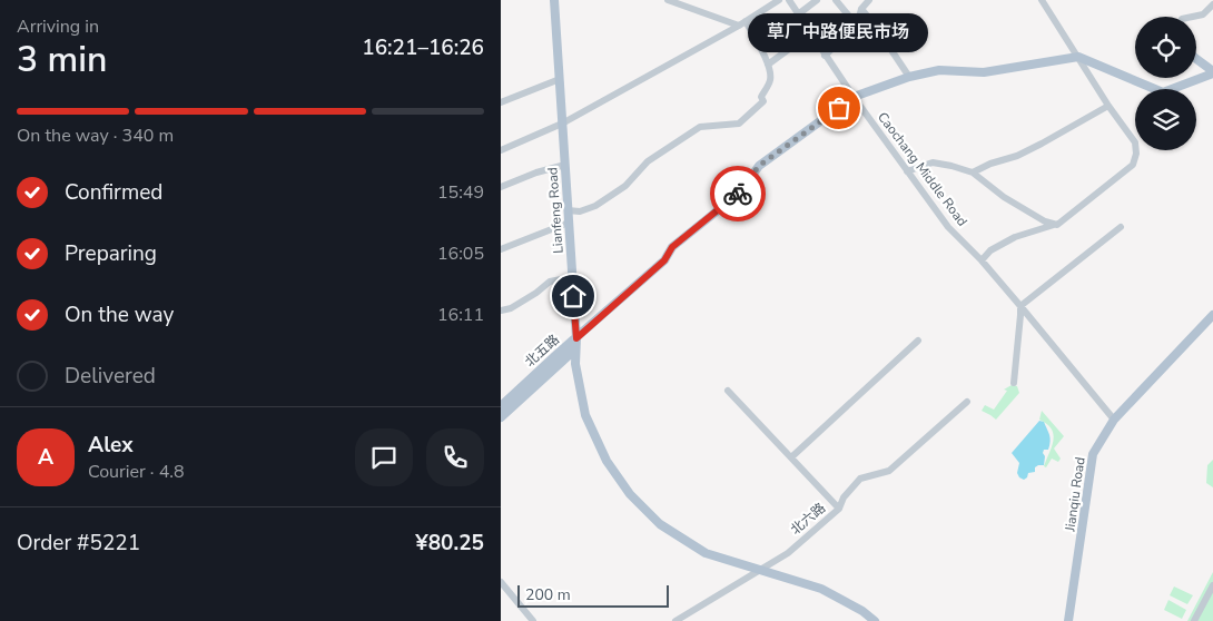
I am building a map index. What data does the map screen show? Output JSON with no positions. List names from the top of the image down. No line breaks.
{"streets":{"main road":["Lianfeng Road","北五路","Jianqiu Road"],"street":["Caochang Middle Road","北六路"]},"crossings":[["Caochang Middle Road","北五路"],["Caochang Middle Road","Jianqiu Road"],["Lianfeng Road","北五路"],["Lianfeng Road","北六路"]],"places":["草厂中路便民市场"],"scale_bar":"200 m","page":{"heading":["3 min","Arriving in","16:21–16:26"],"panel":["Alex","Courier · 4.8","Order #5221","¥80.25"],"bubble":"草厂中路便民市场","bar":"On the way · 340 m","list":[["Confirmed","15:49"],["Preparing","16:05"],["On the way","16:11"],"Delivered"],"round":"A","scale":"200 m"}}
